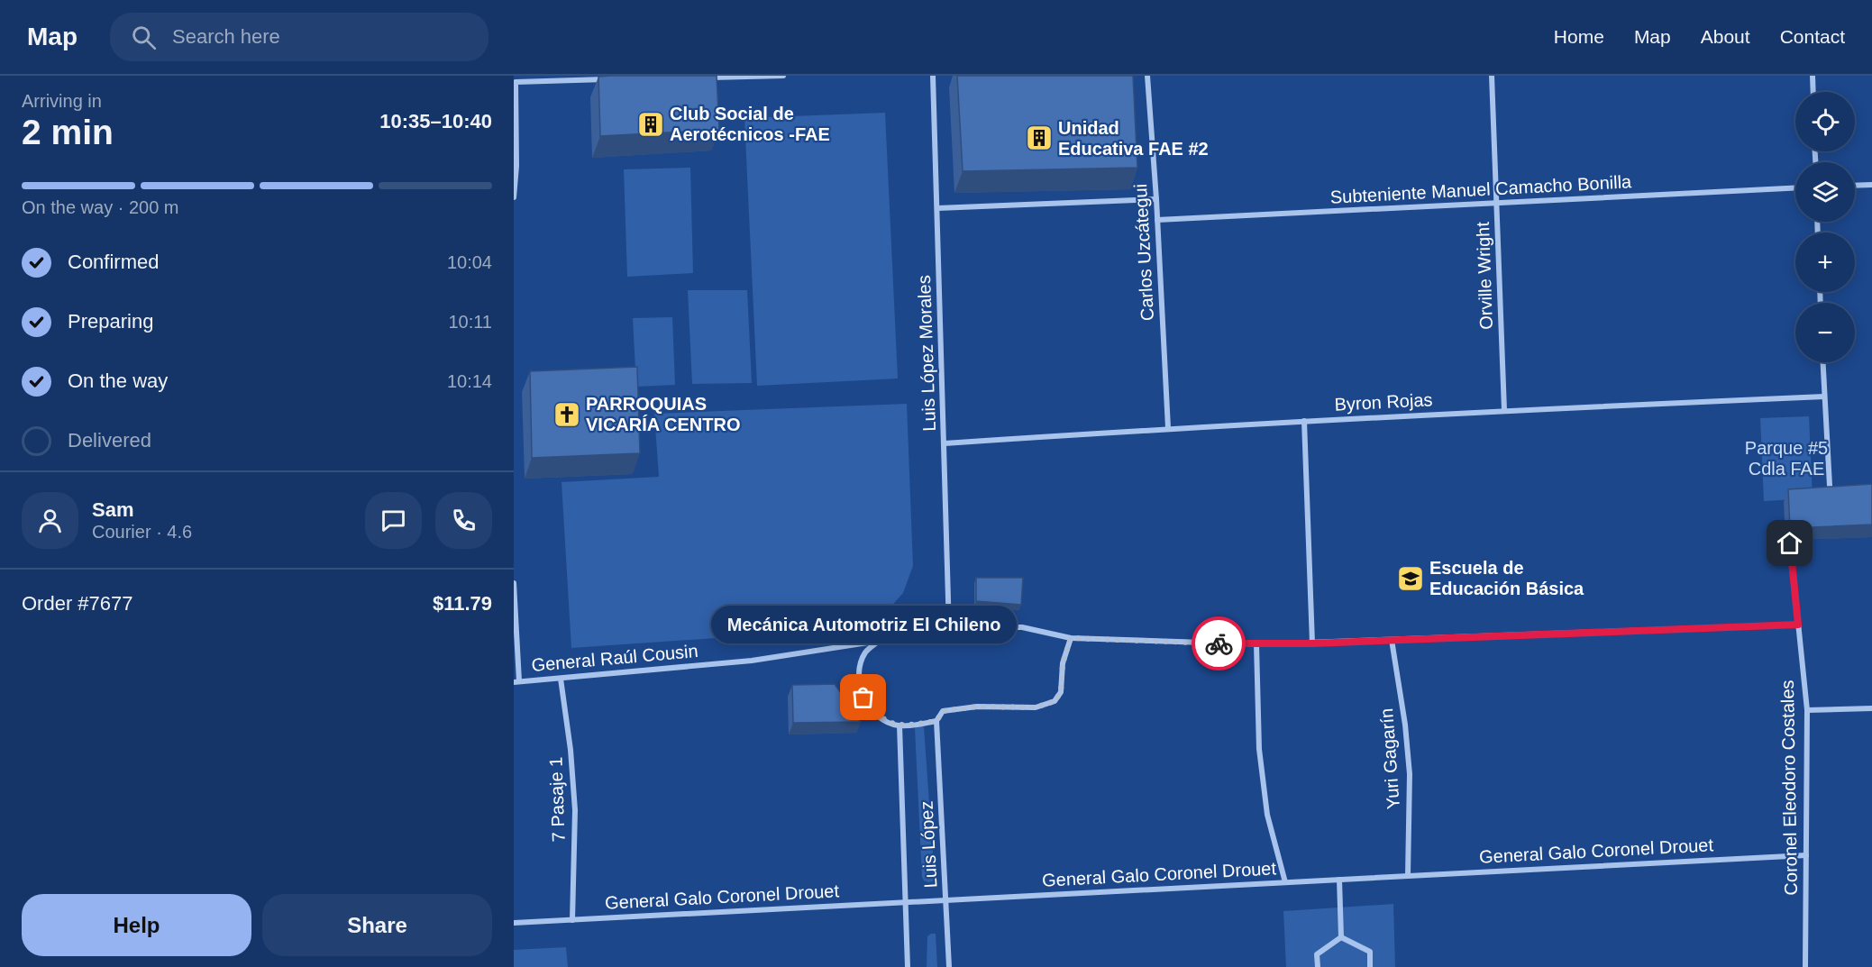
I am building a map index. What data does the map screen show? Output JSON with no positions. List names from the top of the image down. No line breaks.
{"streets":{"street":["Subteniente Manuel Camacho Bonilla","Carlos Uzcátegui","Orville Wright","Luis López Morales","Byron Rojas","General Raúl Cousin","Yuri Gagarín","Coronel Eleodoro Costales","7 Pasaje 1","Luis López","General Galo Coronel Drouet"]},"crossings":[["Subteniente Manuel Camacho Bonilla","Carlos Uzcátegui"],["Subteniente Manuel Camacho Bonilla","Orville Wright"],["Carlos Uzcátegui","Byron Rojas"],["Orville Wright","Byron Rojas"],["Luis López Morales","Byron Rojas"],["Luis López Morales","General Raúl Cousin"],["General Raúl Cousin","Yuri Gagarín"],["General Raúl Cousin","Coronel Eleodoro Costales"],["General Raúl Cousin","7 Pasaje 1"],["Yuri Gagarín","General Galo Coronel Drouet"],["Coronel Eleodoro Costales","General Galo Coronel Drouet"],["7 Pasaje 1","General Galo Coronel Drouet"],["Luis López","General Galo Coronel Drouet"]],"parks":["Parque #5 Cdla FAE"],"places":{"building":["Club Social de Aerotécnicos -FAE","Unidad Educativa FAE #2"],"church":["PARROQUIAS VICARÍA CENTRO"],"school or university":["Escuela de Educación Básica"],"other":["Mecánica Automotriz El Chileno"]},"page":{"header":"Map","search":"Search here","nav":["Home","Map","About","Contact"],"heading":["2 min","Arriving in","10:35–10:40"],"panel":["Sam","Courier · 4.6","Order #7677","$11.79"],"map_buttons":["+","−"],"bar":"On the way · 200 m","list":[["Confirmed","10:04"],["Preparing","10:11"],["On the way","10:14"],"Delivered"],"bubble":"Mecánica Automotriz El Chileno","buttons":["Help","Share"]}}
